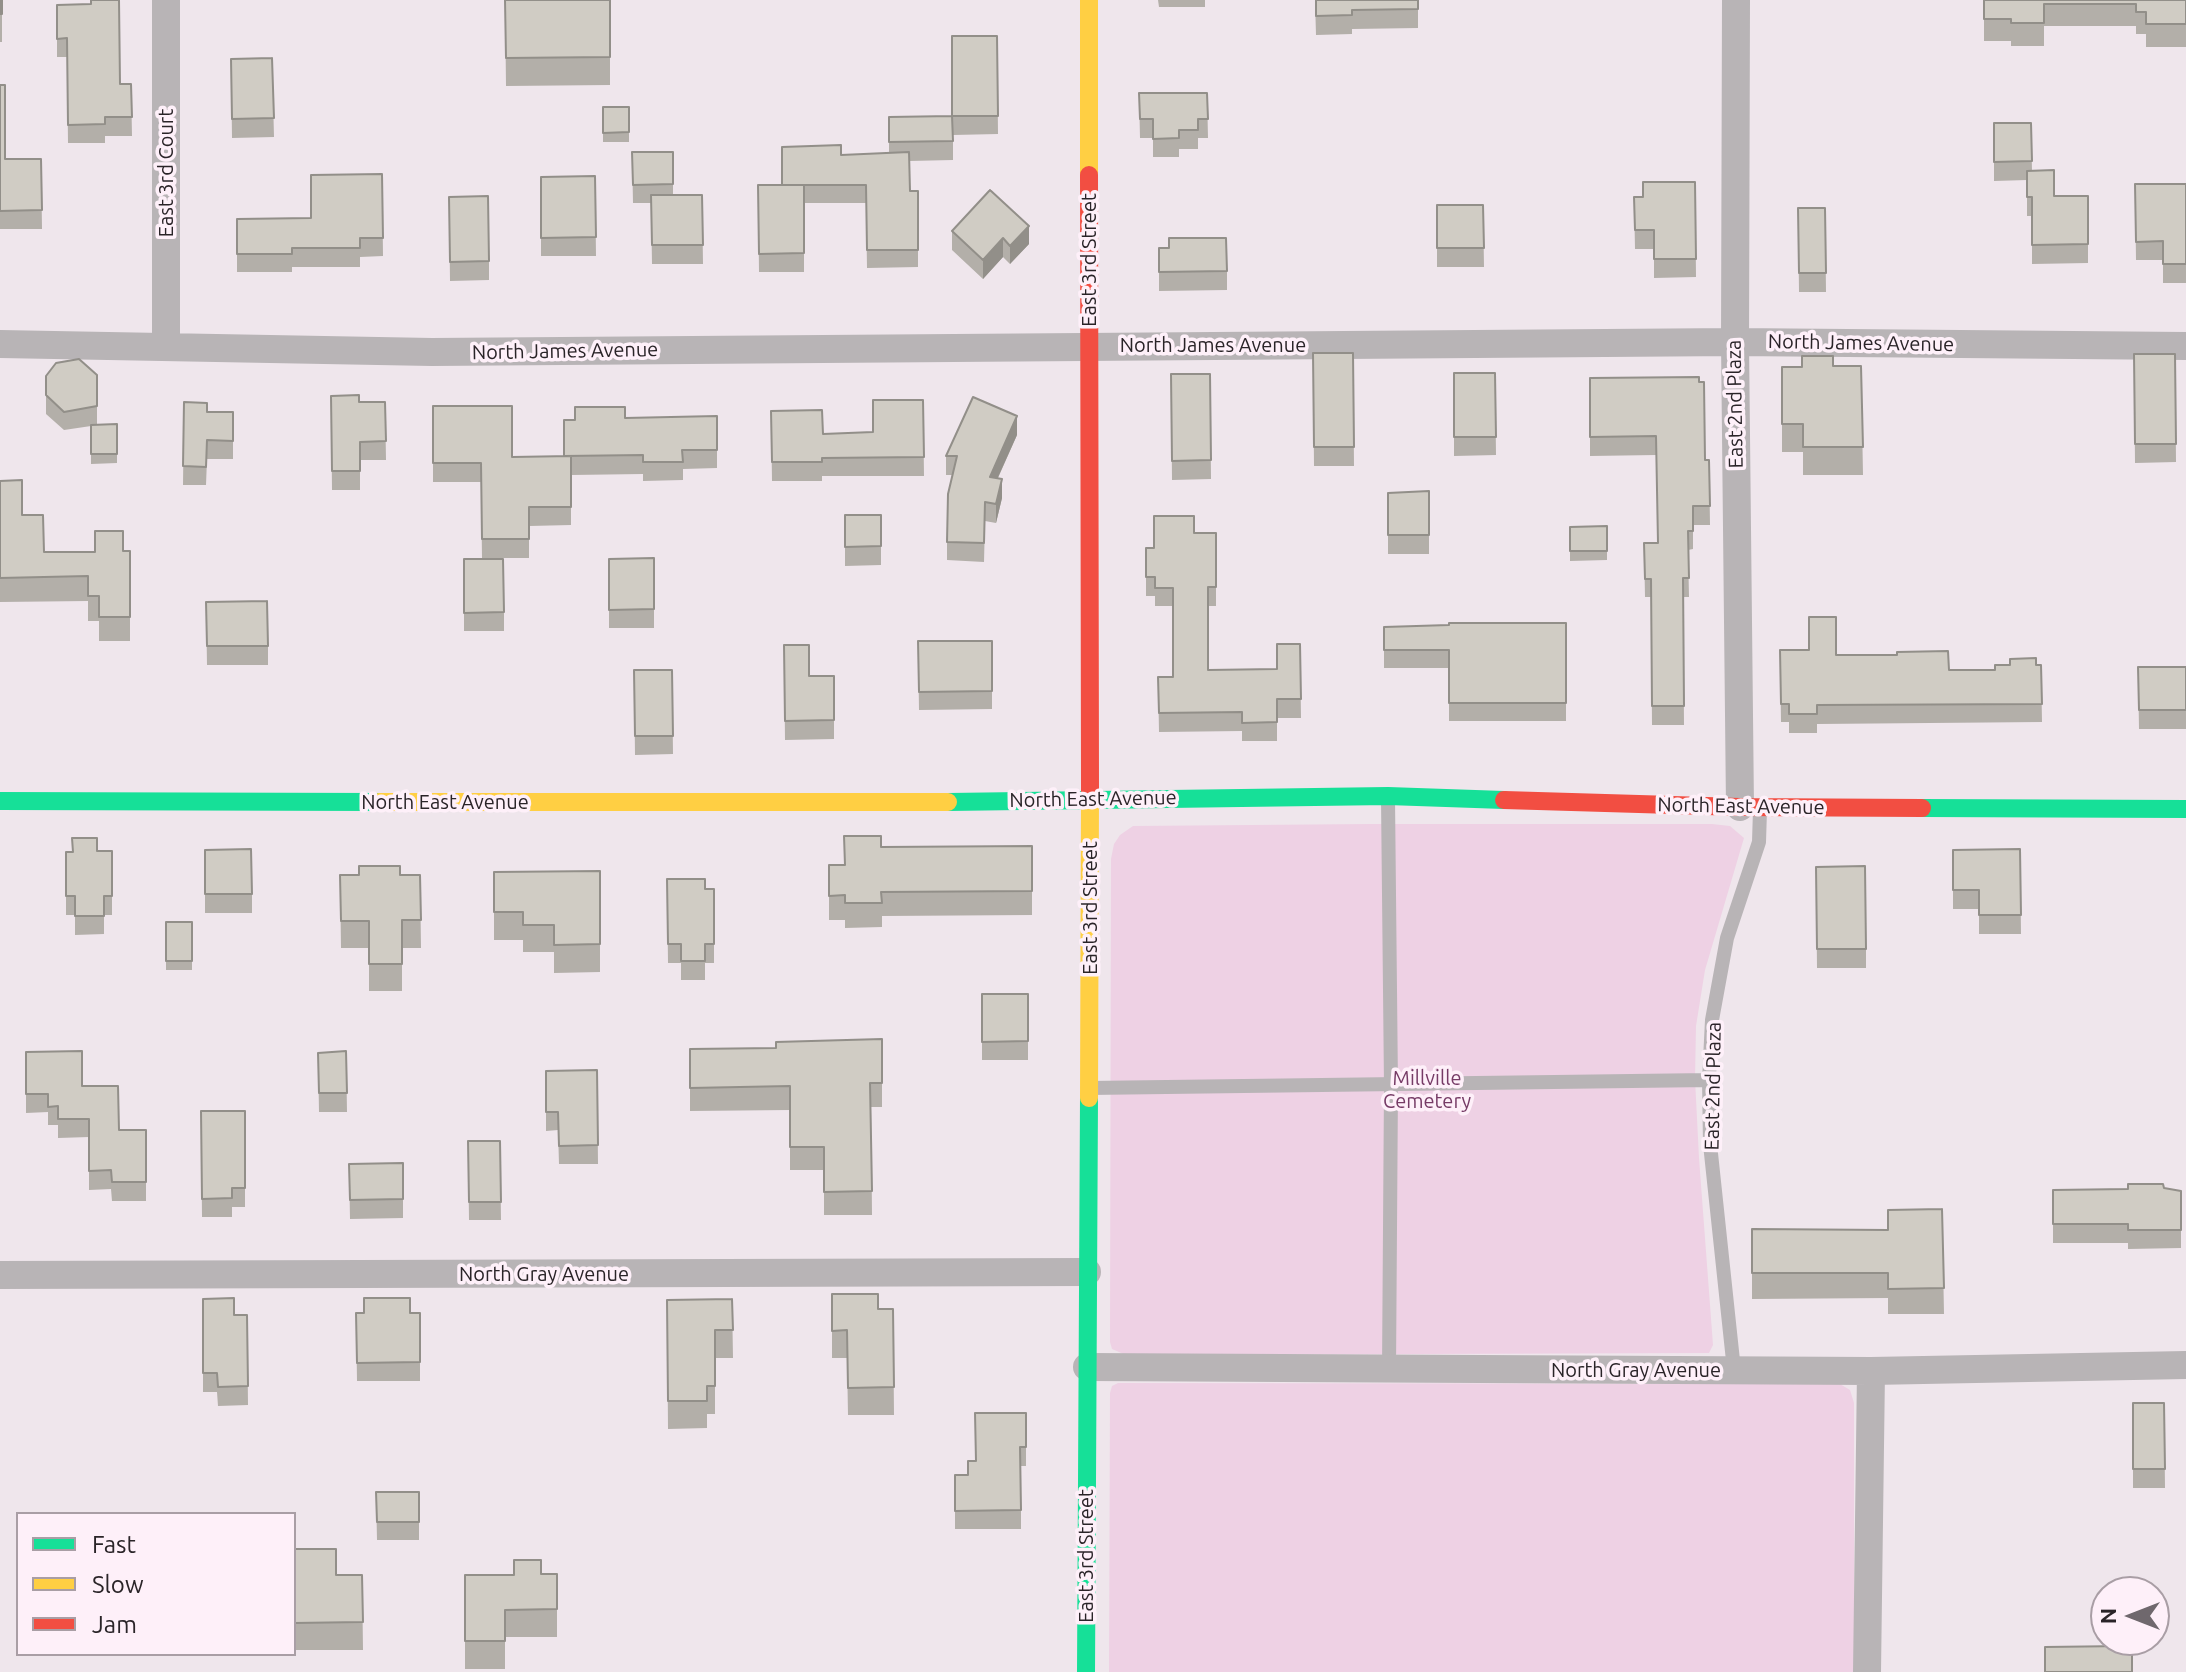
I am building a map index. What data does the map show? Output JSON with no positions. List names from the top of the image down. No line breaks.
{"streets":{"street":["East 3rd Court","East 3rd Street","North James Avenue","East 2nd Plaza","North East Avenue","North Gray Avenue"]},"crossings":[["East 3rd Court","North James Avenue"],["East 3rd Street","North James Avenue"],["East 3rd Street","North East Avenue"],["East 3rd Street","North Gray Avenue"],["North James Avenue","East 2nd Plaza"],["East 2nd Plaza","North East Avenue"],["East 2nd Plaza","North Gray Avenue"]],"parks":["Millville Cemetery"],"legend":["Fast","Slow","Jam"],"north":"left"}
